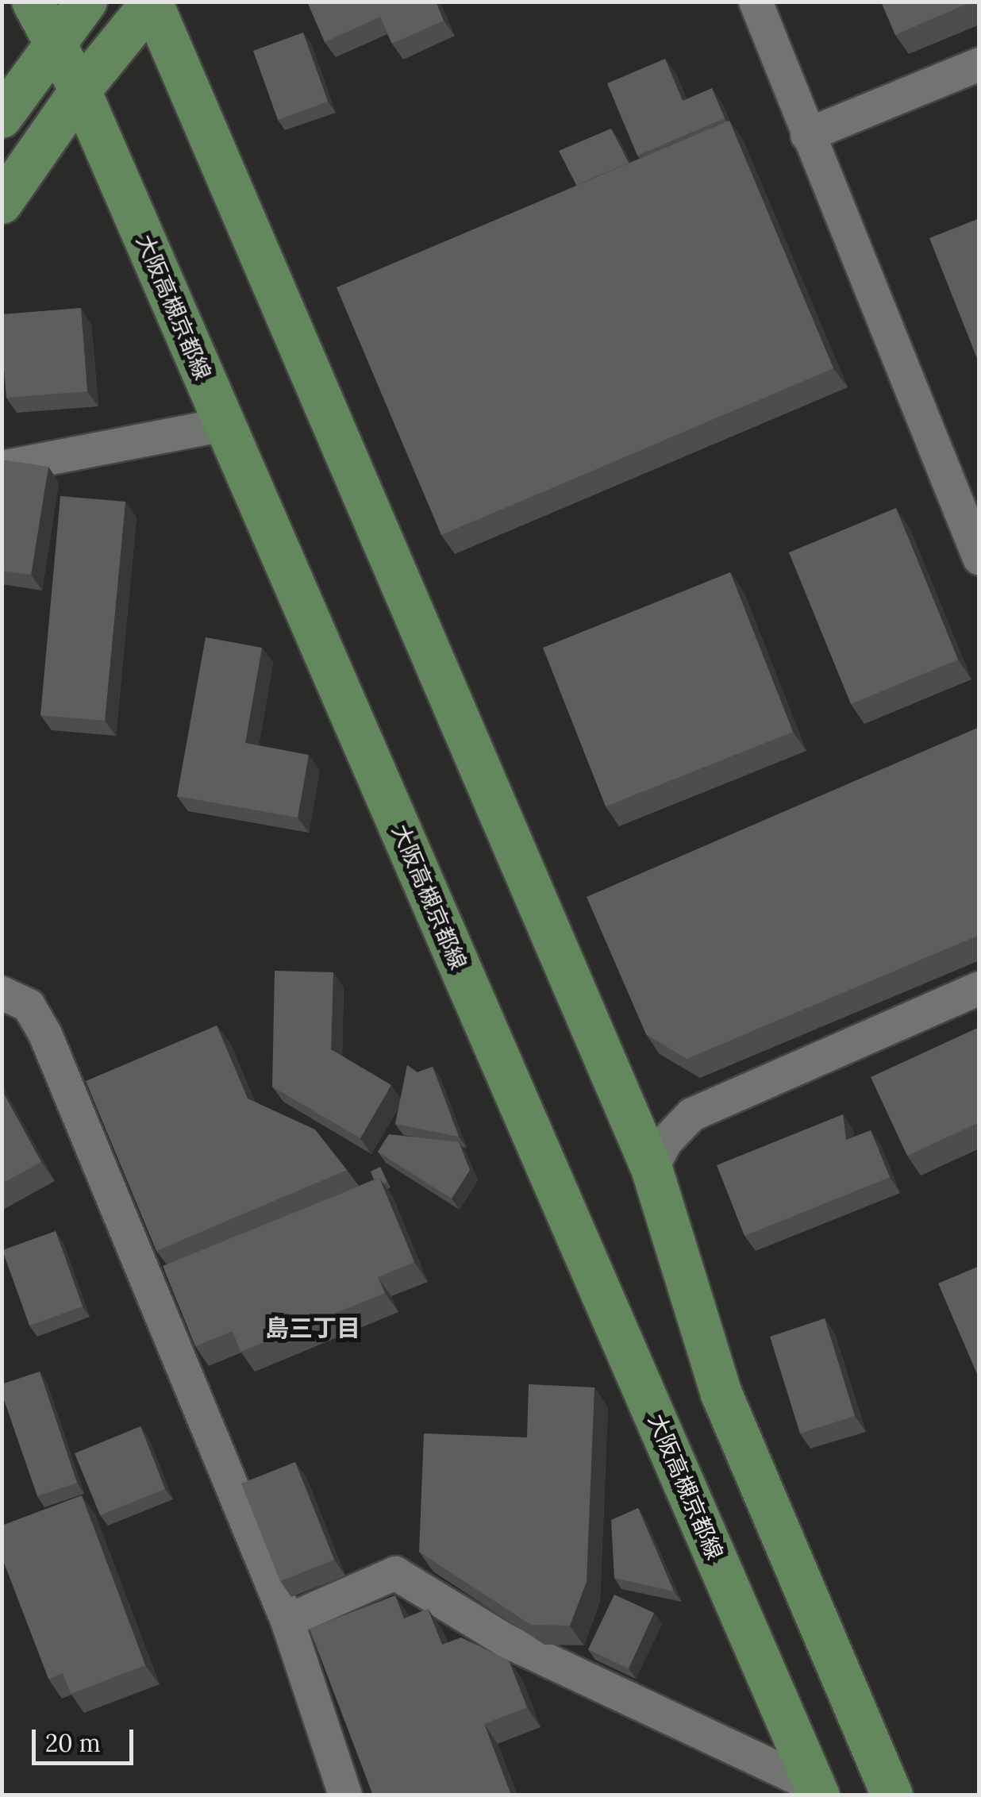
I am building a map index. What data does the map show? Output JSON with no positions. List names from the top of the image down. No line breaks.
{"streets":{"main road":["大阪高槻京都線"]},"districts":["島三丁目"],"scale_bar":"20 m"}
